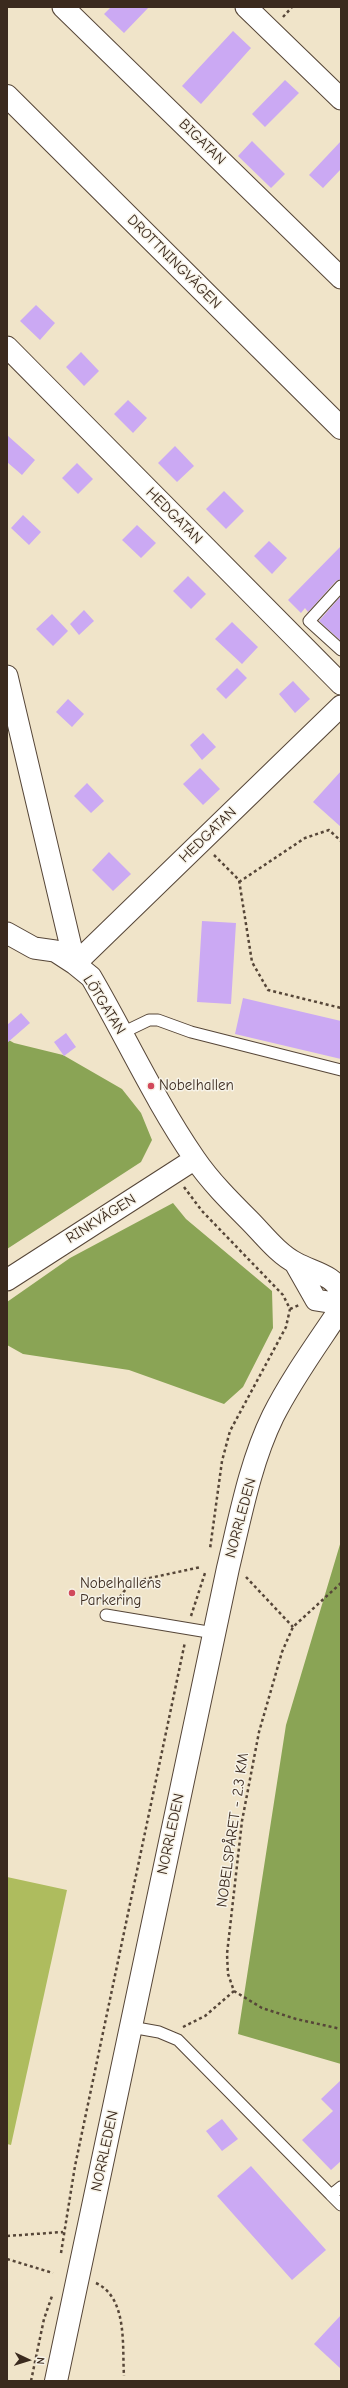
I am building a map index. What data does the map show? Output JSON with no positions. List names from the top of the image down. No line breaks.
{"streets":{"street":["BIGATAN","DROTTNINGVÄGEN","HEDGATAN","LÖTGATAN","RINKVÄGEN","NORRLEDEN"],"path":["NOBELSPÅRET - 2.3 KM"]},"crossings":[["HEDGATAN","LÖTGATAN"],["LÖTGATAN","RINKVÄGEN"]],"places":["Nobelhallen","Nobelhallens Parkering"],"north":"right"}
